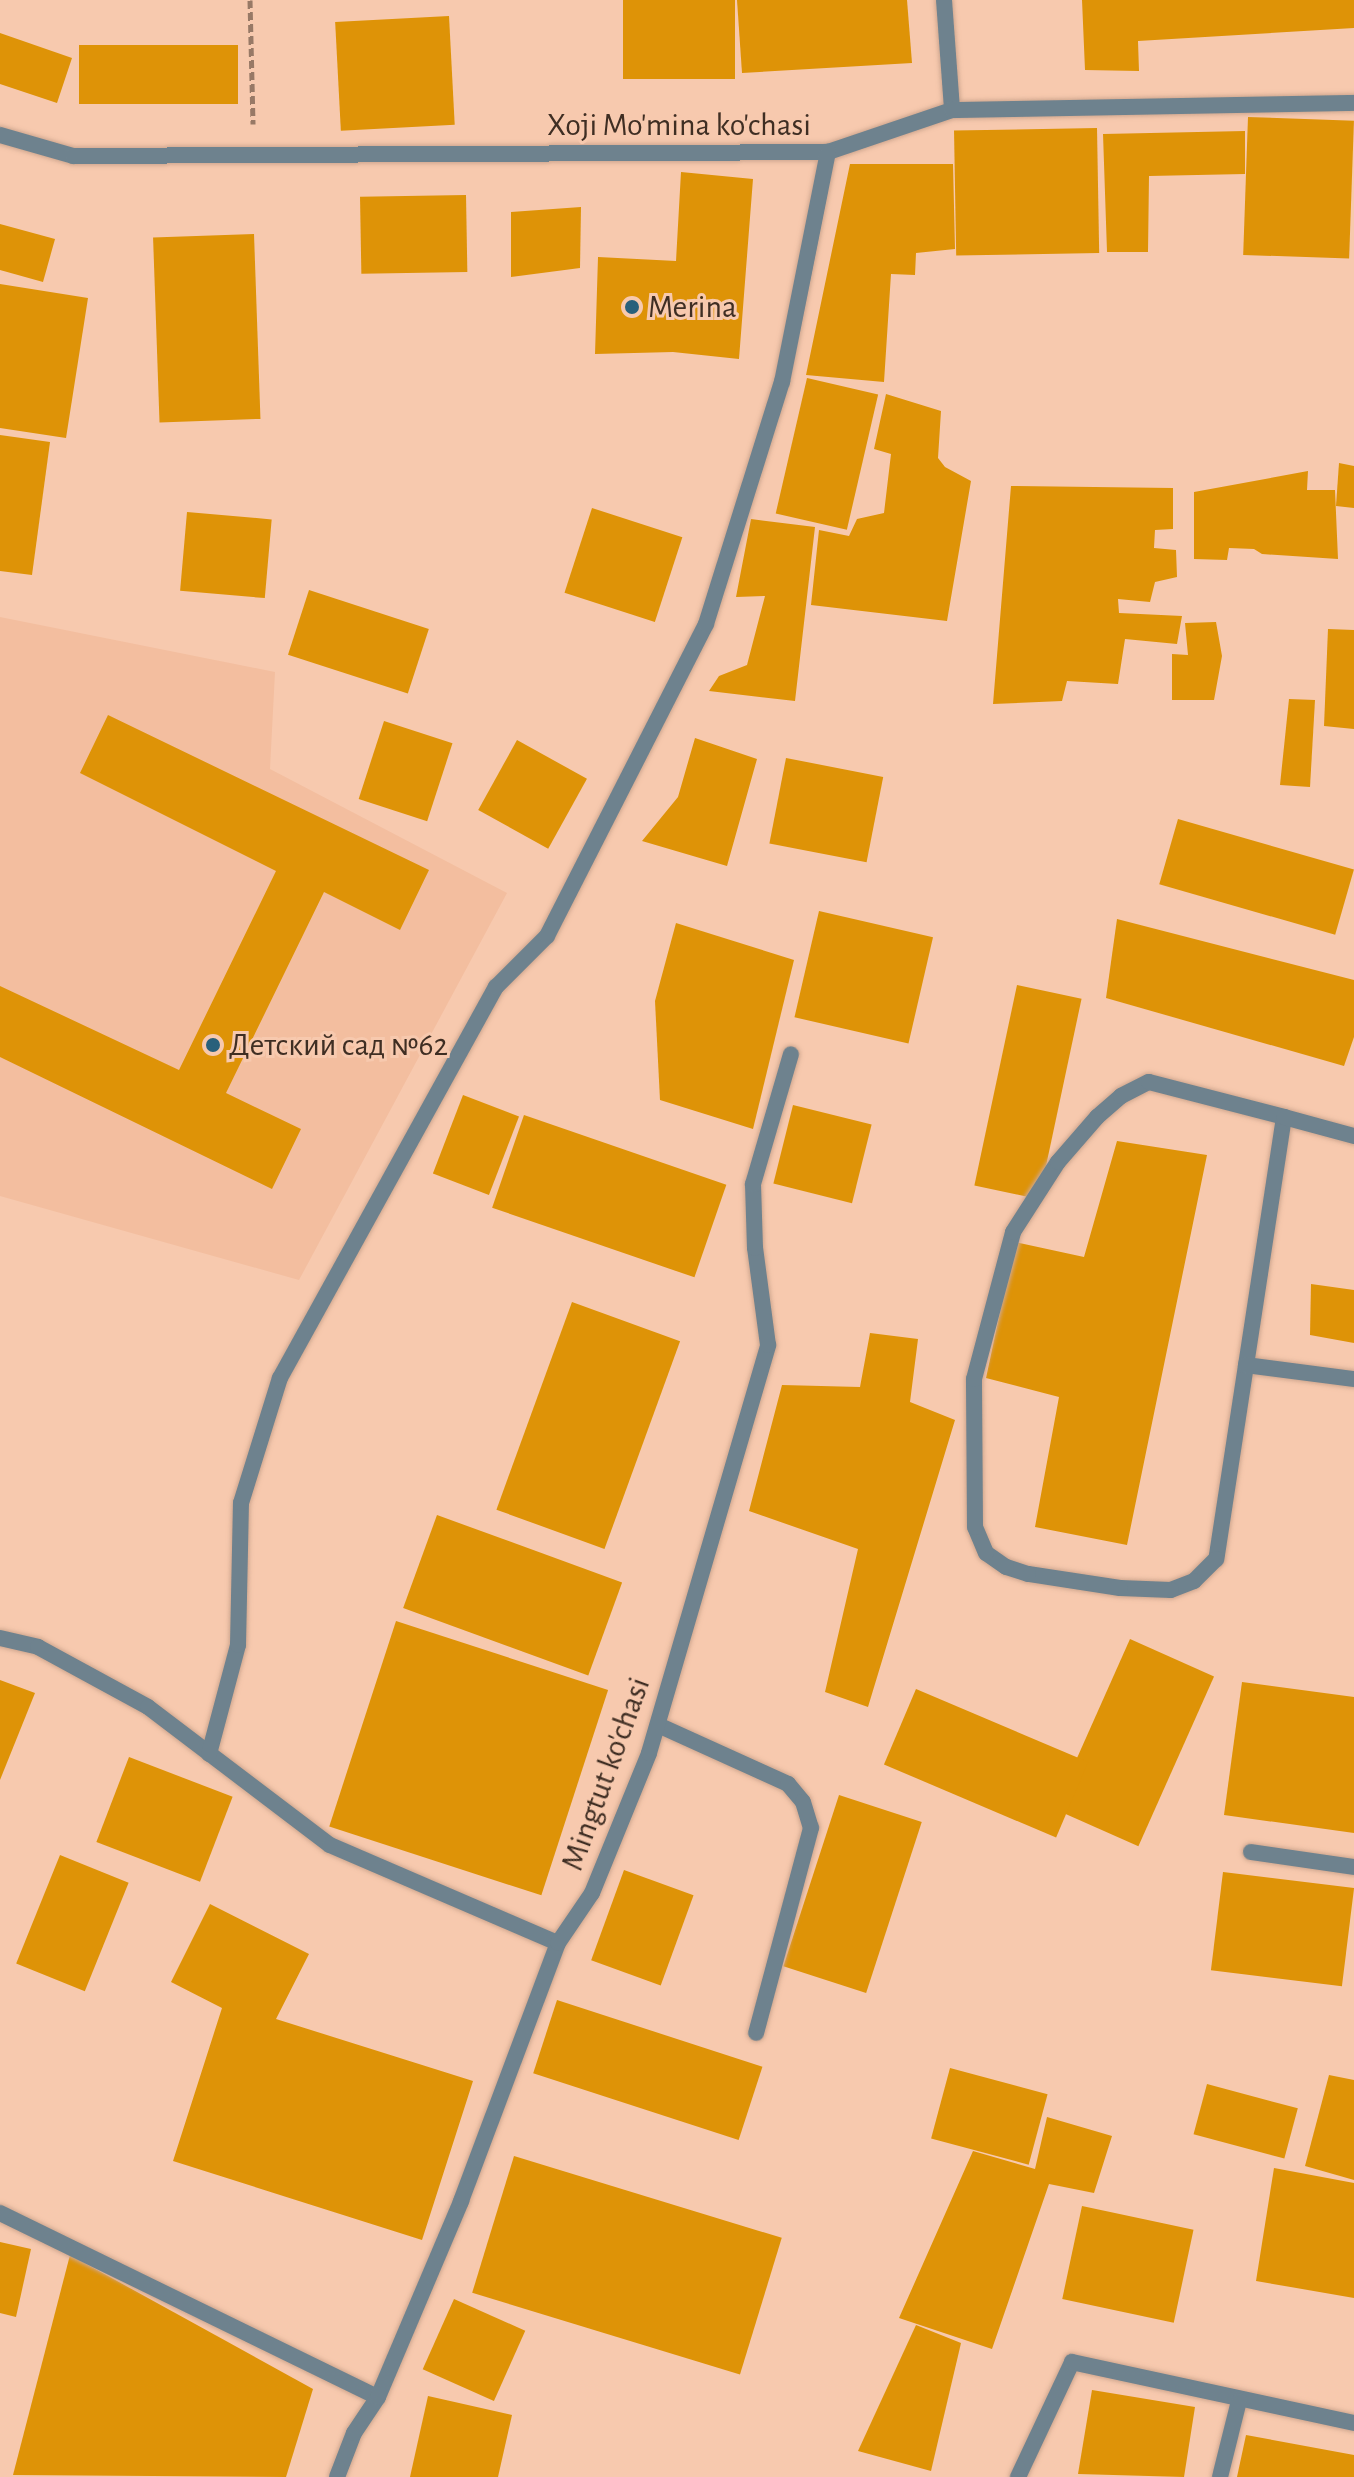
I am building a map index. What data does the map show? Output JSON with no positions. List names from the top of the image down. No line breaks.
{"streets":{"street":["Xoji Mo'mina ko'chasi","Mingtut ko'chasi"]},"places":["Merina","Детский сад №62"]}
